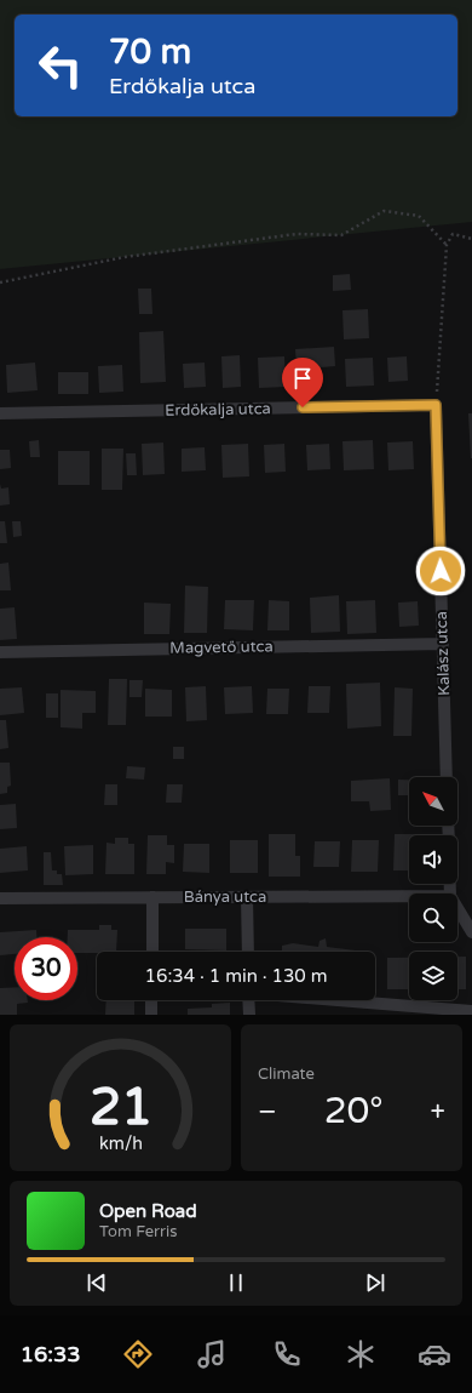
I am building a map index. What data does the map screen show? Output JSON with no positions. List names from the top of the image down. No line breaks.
{"streets":{"street":["Erdőkalja utca","Magvető utca","Kalász utca","Bánya utca"]},"crossings":[["Erdőkalja utca","Kalász utca"],["Magvető utca","Kalász utca"]],"north":"top left","page":{"turn":["70 m","Erdőkalja utca"],"limit":"30","trip":"16:34 · 1 min · 130 m","tile":"Climate","heat":["−","20°","+"],"song":["Open Road","Tom Ferris"],"tabs":"16:33","gauge":["21","km/h"]}}
